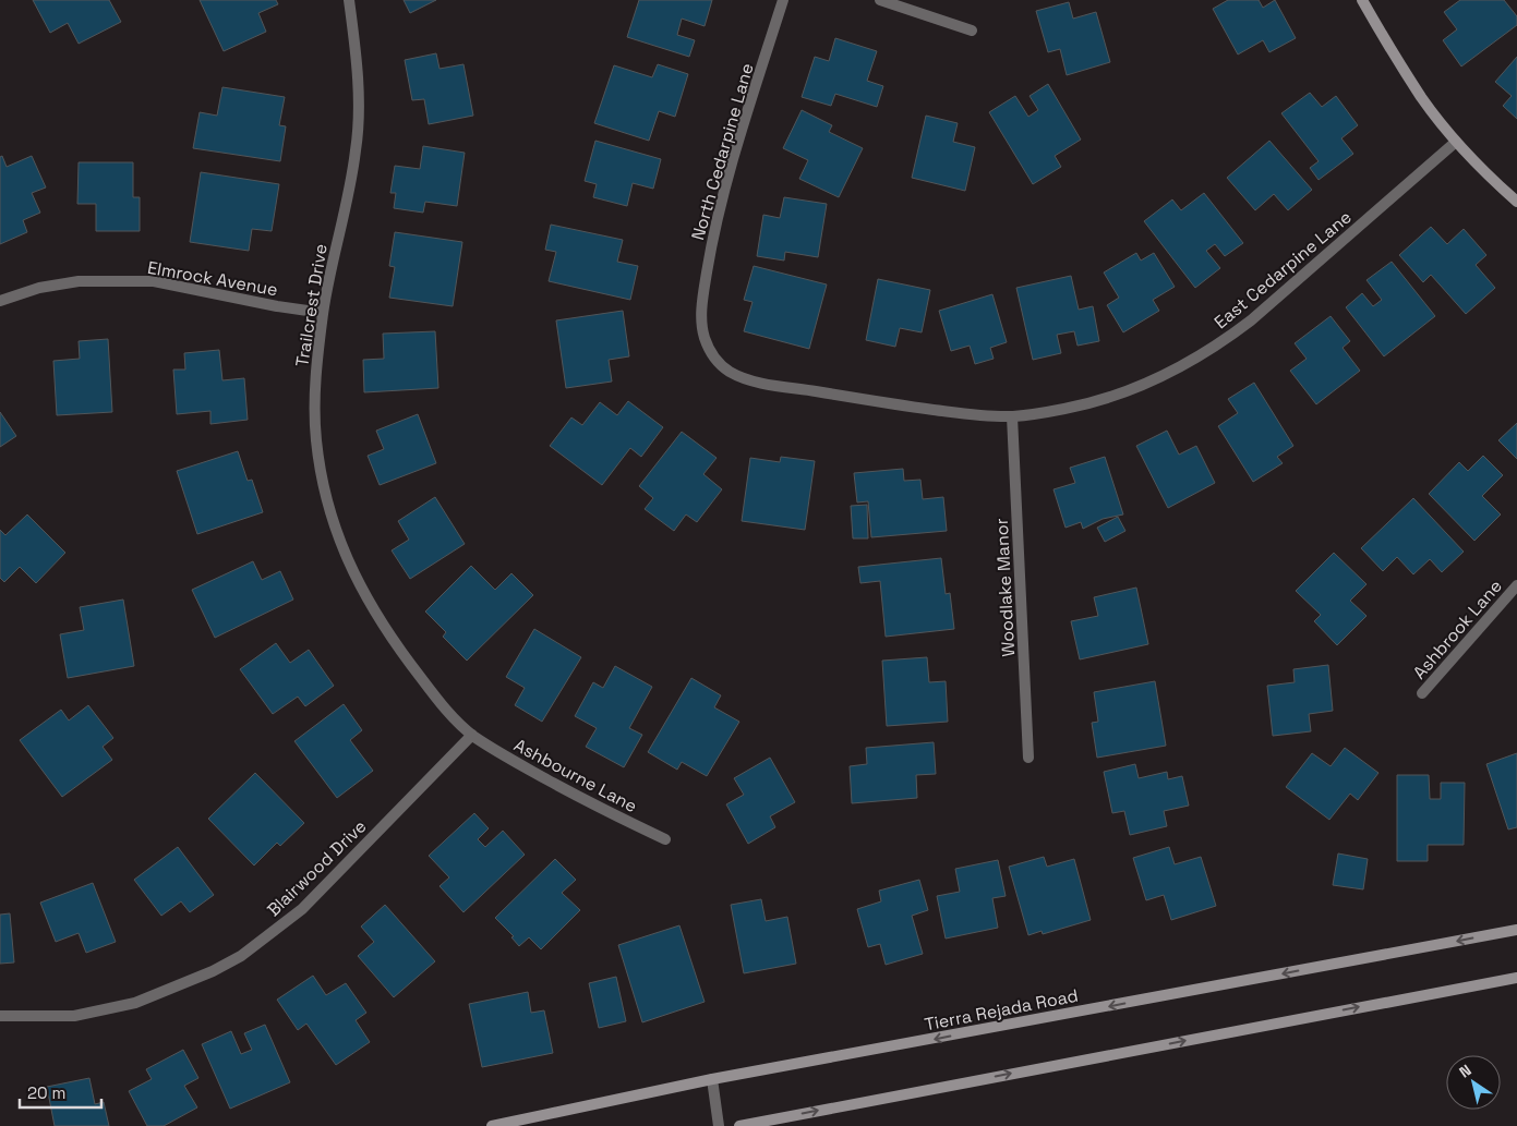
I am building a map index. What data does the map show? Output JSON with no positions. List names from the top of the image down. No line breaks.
{"streets":{"main road":["Tierra Rejada Road"],"street":["North Cedarpine Lane","East Cedarpine Lane","Elmrock Avenue","Trailcrest Drive","Woodlake Manor","Ashbrook Lane","Ashbourne Lane","Blairwood Drive"]},"crossings":[["North Cedarpine Lane","East Cedarpine Lane"],["East Cedarpine Lane","Woodlake Manor"],["Elmrock Avenue","Trailcrest Drive"],["Trailcrest Drive","Ashbourne Lane"],["Trailcrest Drive","Blairwood Drive"],["Ashbourne Lane","Blairwood Drive"]],"scale_bar":"20 m","north":"top left"}
